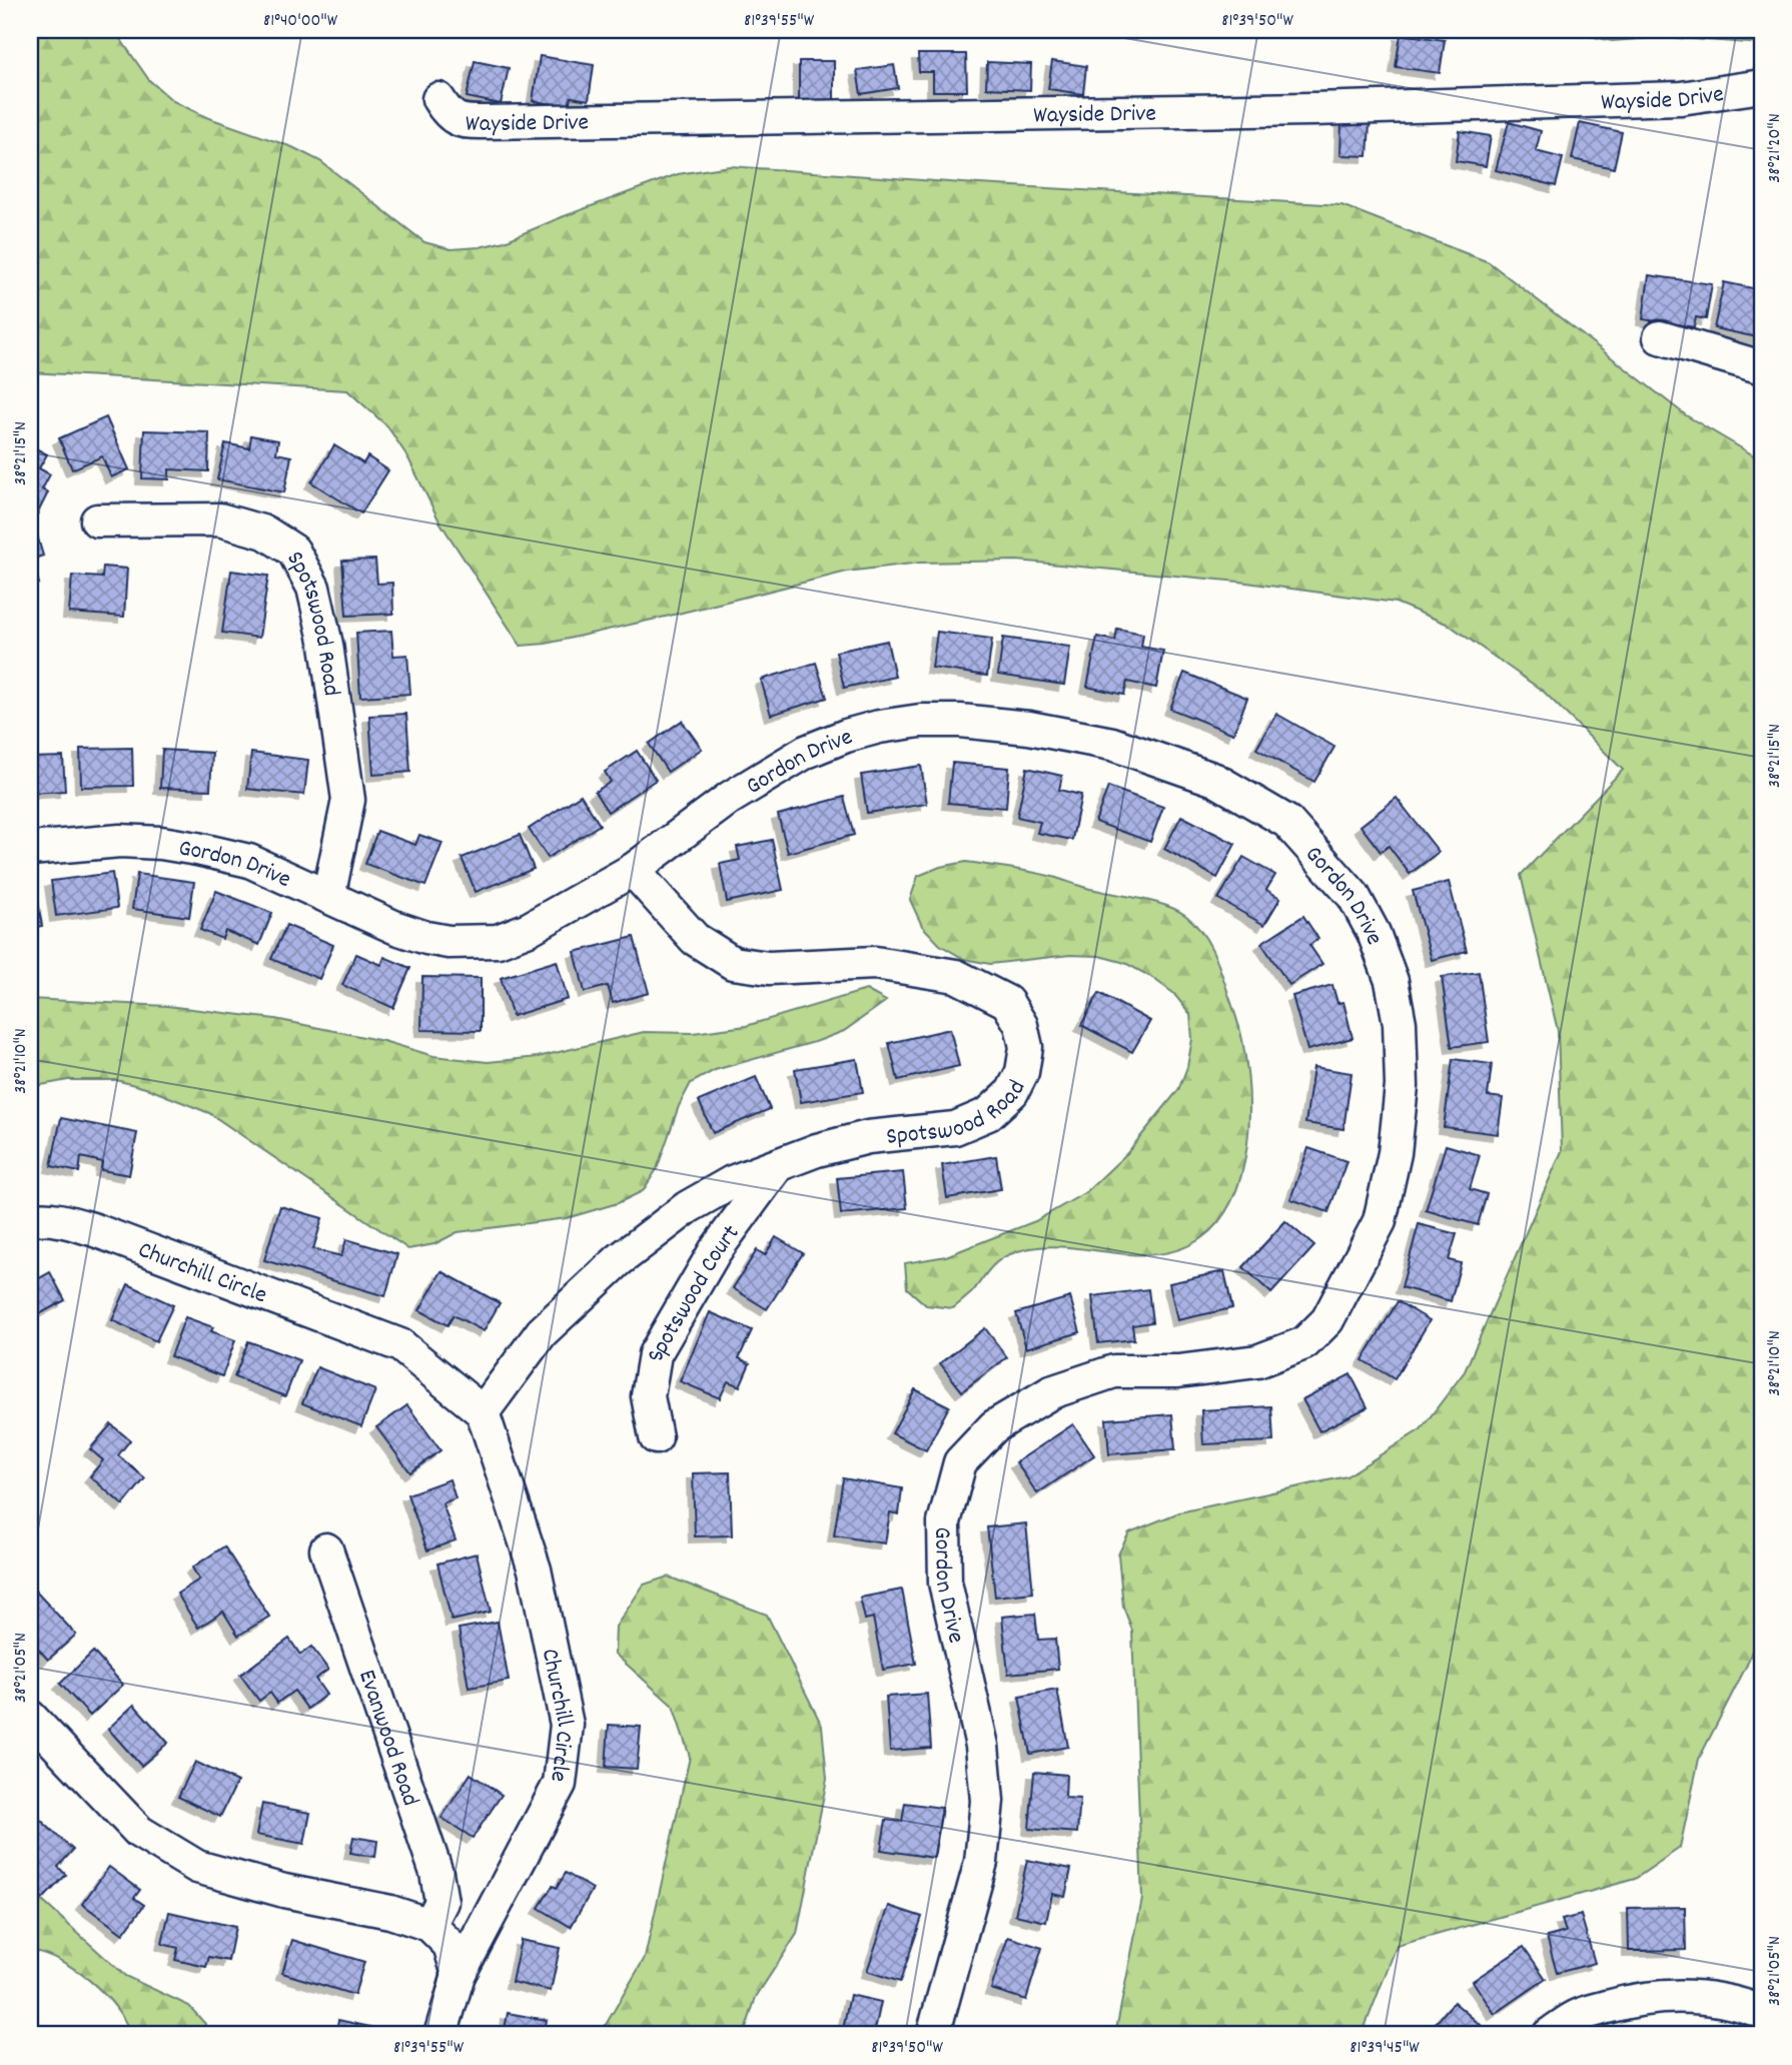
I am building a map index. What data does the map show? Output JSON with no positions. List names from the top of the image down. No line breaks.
{"streets":{"street":["Wayside Drive","Spotswood Road","Gordon Drive","Churchill Circle","Spotswood Court","Evanwood Road"]},"crossings":[["Spotswood Road","Gordon Drive"],["Spotswood Road","Churchill Circle"],["Spotswood Road","Spotswood Court"]],"coordinates":["81°40'00\"W","81°39'55\"W","81°39'50\"W","38°21'20\"N","38°21'15\"N","38°21'10\"N","38°21'05\"N","81°39'45\"W"]}
